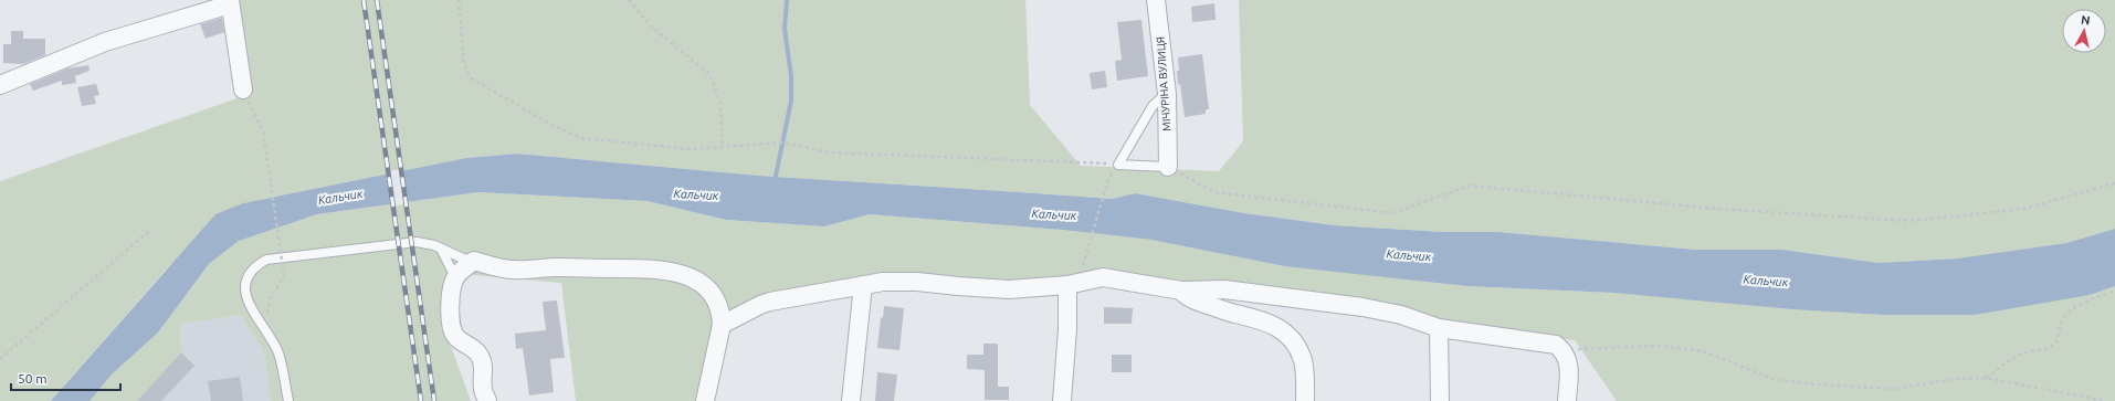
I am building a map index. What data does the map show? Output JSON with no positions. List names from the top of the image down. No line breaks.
{"streets":{"street":["МІЧУРІНА ВУЛИЦЯ"]},"water":["Кальчик"],"scale_bar":"50 m","north":"top"}
